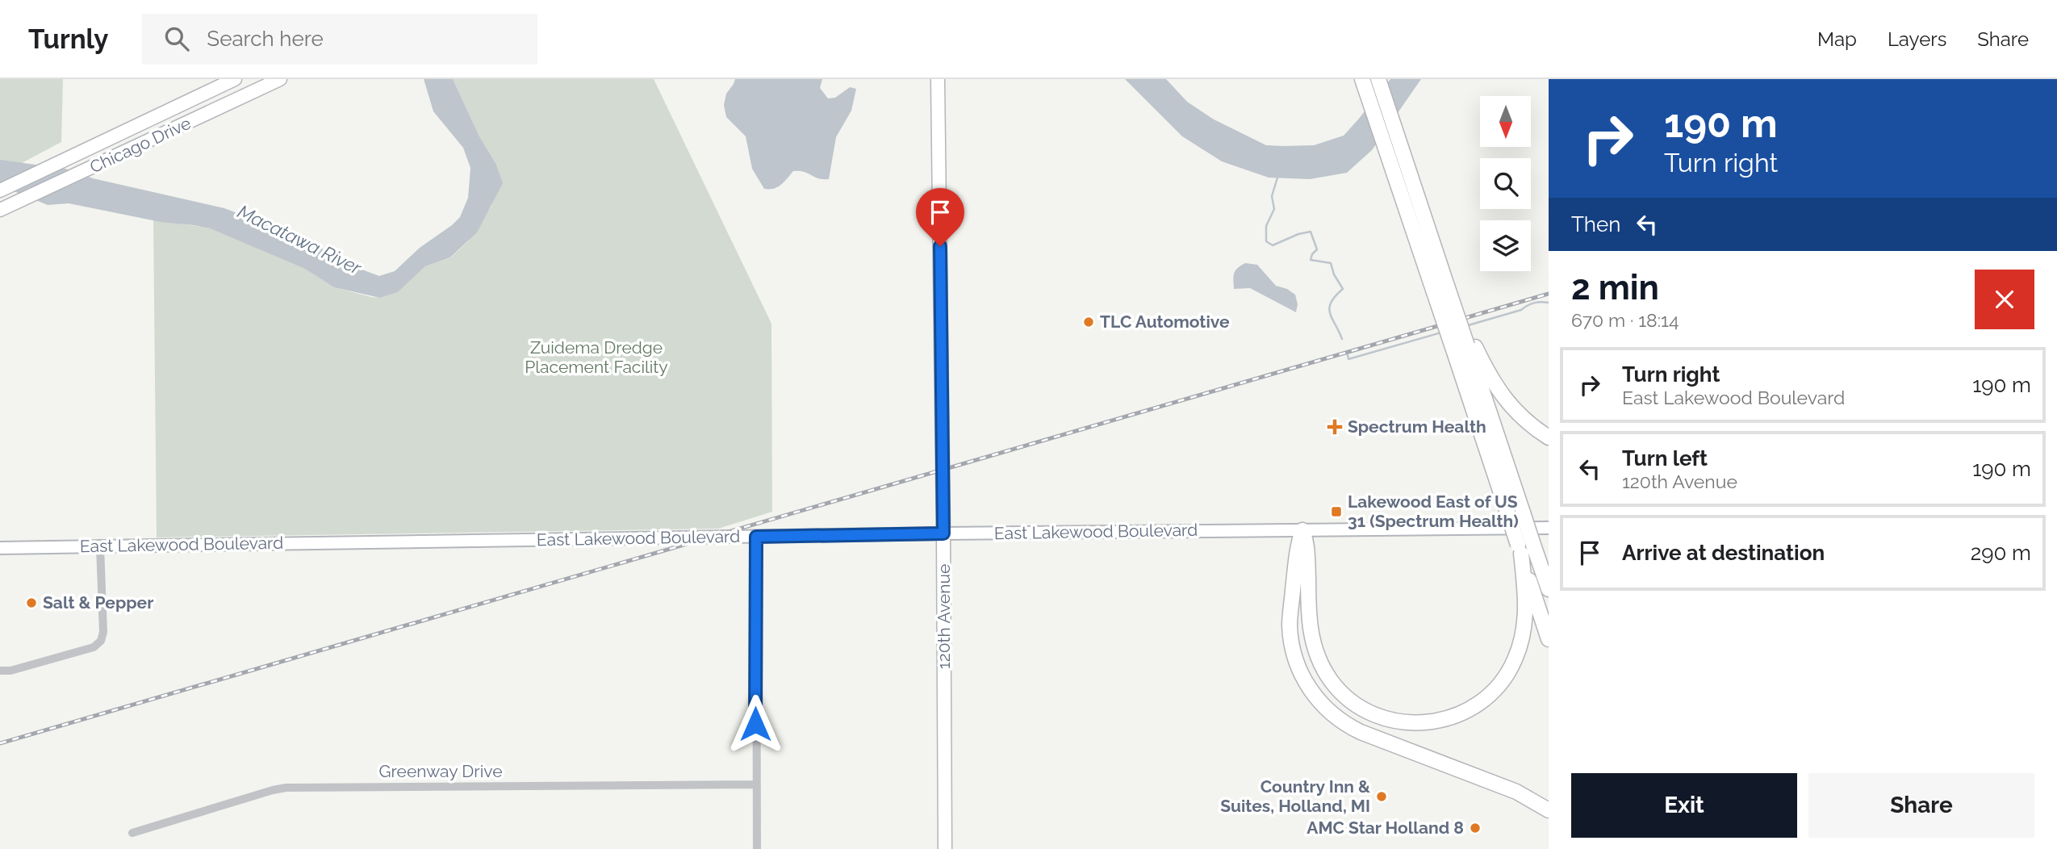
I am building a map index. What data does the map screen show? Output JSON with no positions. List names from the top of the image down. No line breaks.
{"streets":{"main road":["Chicago Drive","East Lakewood Boulevard","120th Avenue"],"street":["Greenway Drive"]},"crossings":[["East Lakewood Boulevard","120th Avenue"]],"water":["Macatawa River"],"parks":["Zuidema Dredge Placement Facility"],"places":{"other":["TLC Automotive","Salt & Pepper","Country Inn & Suites, Holland, MI","AMC Star Holland 8"],"health":["Spectrum Health"],"transit":["Lakewood East of US 31 (Spectrum Health)"]},"north":"bottom","page":{"header":"Turnly","search":"Search here","nav":["Map","Layers","Share"],"turn":["190 m","Turn right"],"then":"Then","heading":["2 min","670 m · 18:14"],"list":[{"name":"Turn right","note":"East Lakewood Boulevard","value":"190 m"},{"name":"Turn left","note":"120th Avenue","value":"190 m"},{"name":"Arrive at destination","value":"290 m"}],"buttons":["Exit","Share"]}}
